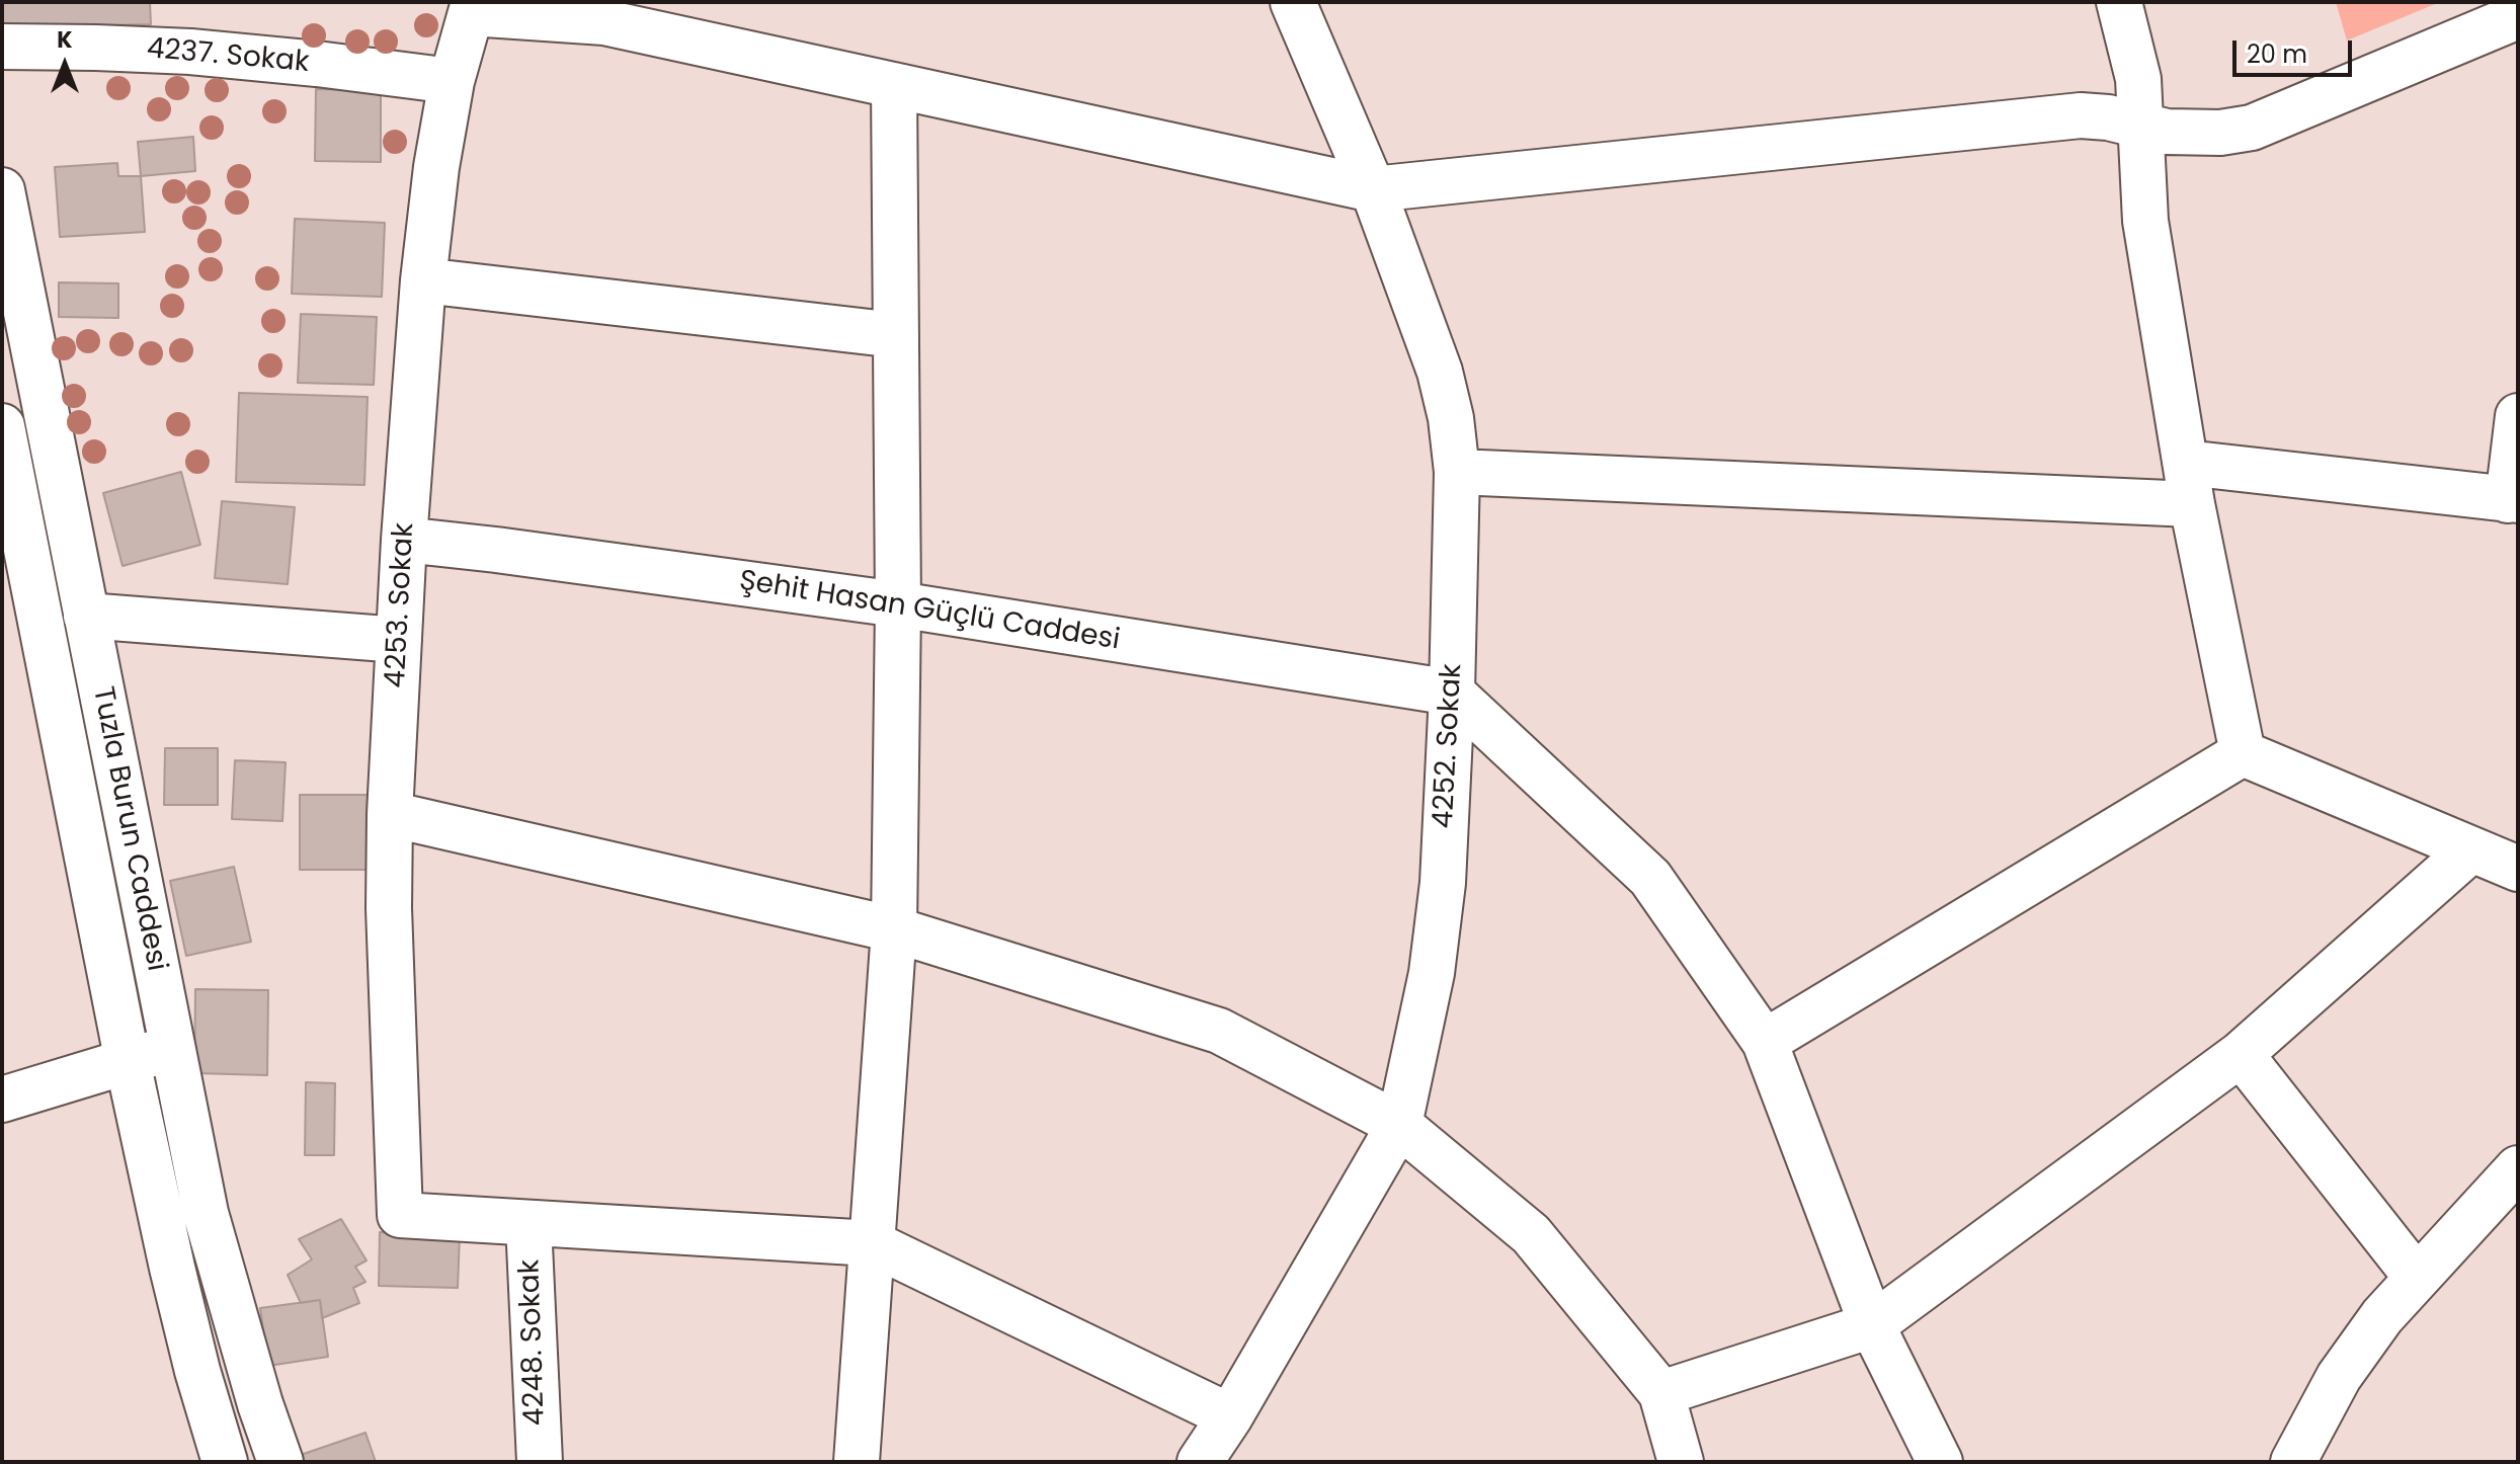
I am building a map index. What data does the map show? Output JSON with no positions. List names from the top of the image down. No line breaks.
{"streets":{"street":["4237. Sokak","4253. Sokak","Şehit Hasan Güçlü Caddesi","4252. Sokak","Tuzla Burun Caddesi","4248. Sokak"]},"crossings":[["4237. Sokak","4253. Sokak"],["4253. Sokak","Şehit Hasan Güçlü Caddesi"],["4253. Sokak","4248. Sokak"],["Şehit Hasan Güçlü Caddesi","4252. Sokak"]],"scale_bar":"20 m","north":"top"}
